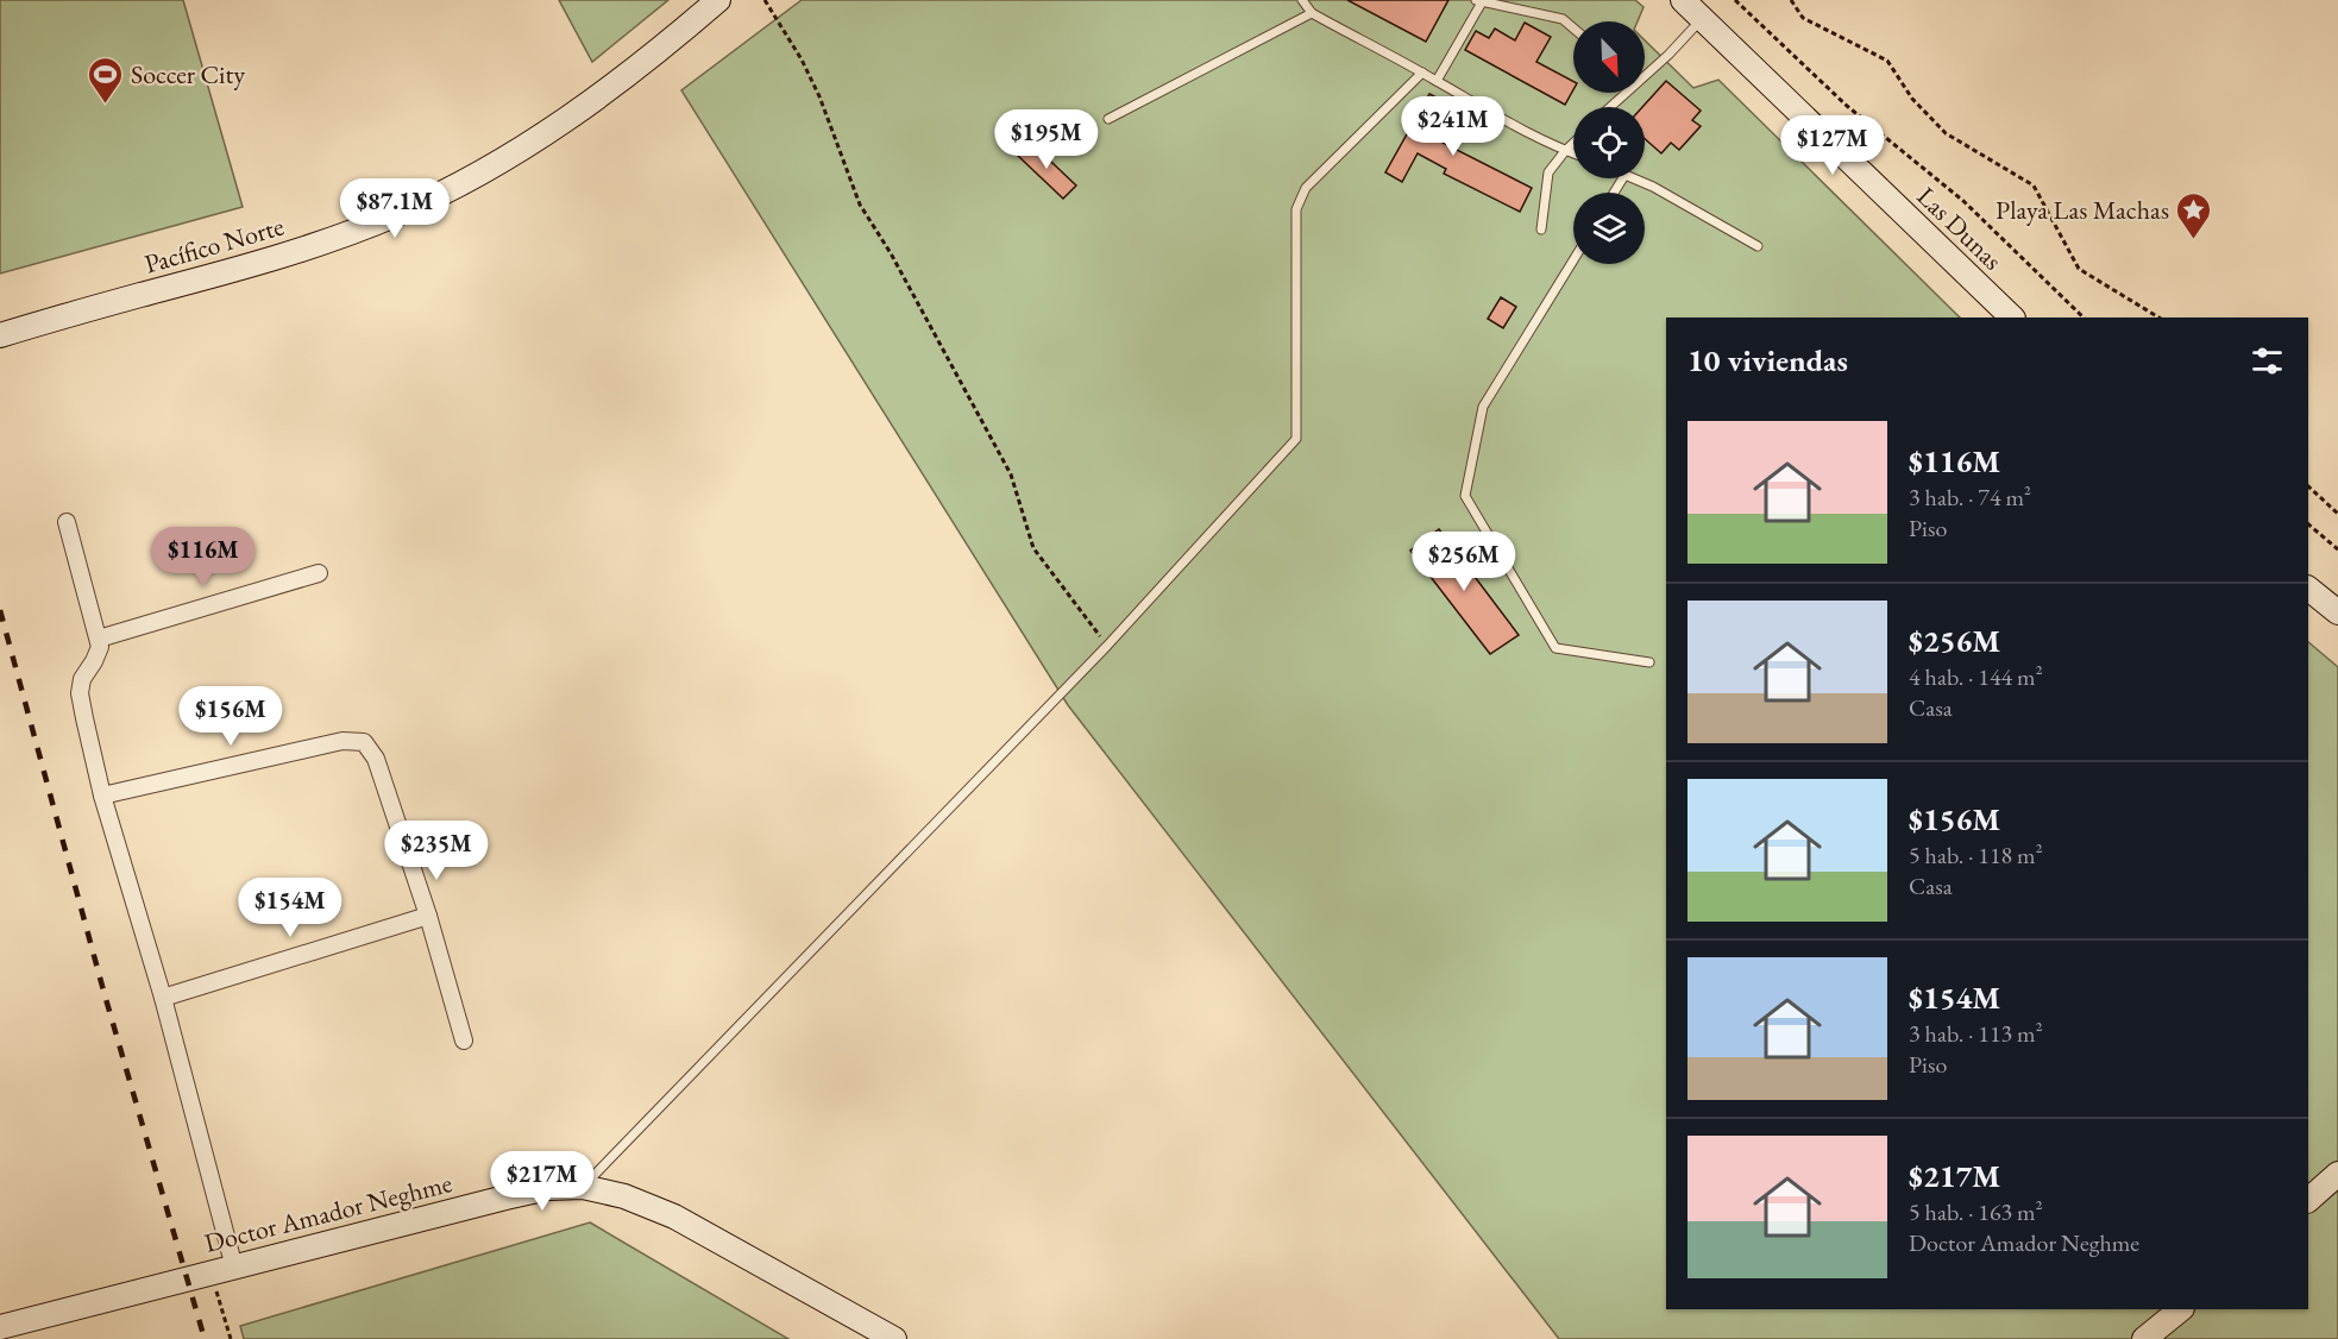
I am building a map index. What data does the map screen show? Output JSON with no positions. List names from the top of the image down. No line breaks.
{"streets":{"main road":["Las Dunas","Pacífico Norte","Doctor Amador Neghme"]},"places":{"sports":["Soccer City"],"place":["Playa Las Machas"]},"north":"bottom right","page":{"price":["$241M","$195M","$127M","$87.1M","$116M","$256M","$156M","$235M","$154M","$217M"],"heading":"10 viviendas","list":[{"name":"$116M","note":"3 hab. · 74 m² · Piso"},{"name":"$256M","note":"4 hab. · 144 m² · Casa"},{"name":"$156M","note":"5 hab. · 118 m² · Casa"},{"name":"$154M","note":"3 hab. · 113 m² · Piso"},{"name":"$217M","note":"5 hab. · 163 m² · Doctor Amador Neghme"}]}}
